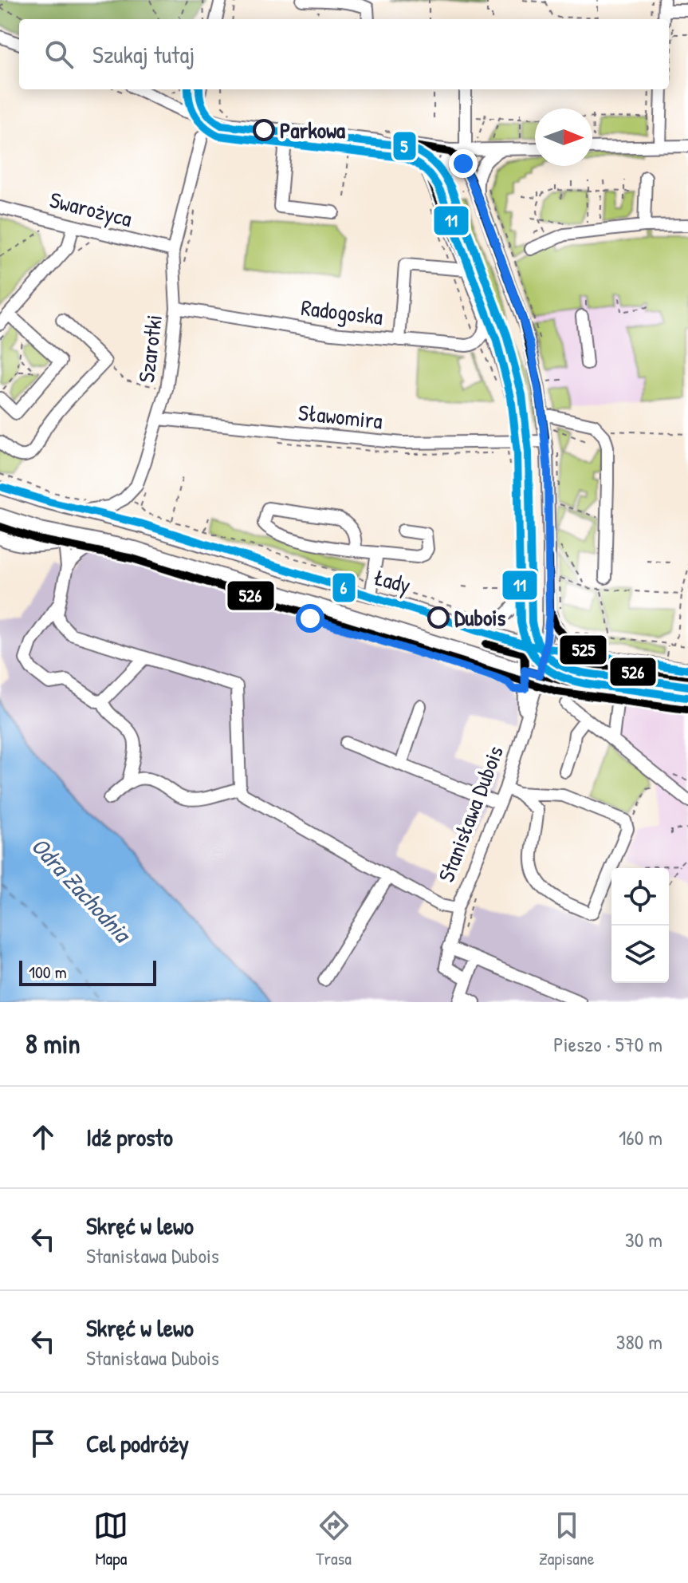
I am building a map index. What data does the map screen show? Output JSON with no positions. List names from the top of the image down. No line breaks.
{"streets":{"street":["Swarożyca","Radogoska","Szarotki","Sławomira","Łady","Stanisława Dubois"]},"crossings":[["Swarożyca","Szarotki"],["Radogoska","Szarotki"],["Szarotki","Sławomira"],["Szarotki","Łady"],["Sławomira","Stanisława Dubois"],["Łady","Stanisława Dubois"]],"water":["Odra Zachodnia"],"places":["Parkowa","Dubois"],"lines":["transit line 5","transit line 11","transit line 525","transit line 6","transit line 526"],"scale_bar":"100 m","north":"right","page":{"search":"Szukaj tutaj","scale":"100 m","heading":["8 min","Pieszo · 570 m"],"list":[["Idź prosto","160 m"],["Skręć w lewo","Stanisława Dubois","30 m"],["Skręć w lewo","Stanisława Dubois","380 m"],"Cel podróży"],"nav":["Mapa","Trasa","Zapisane"]}}
